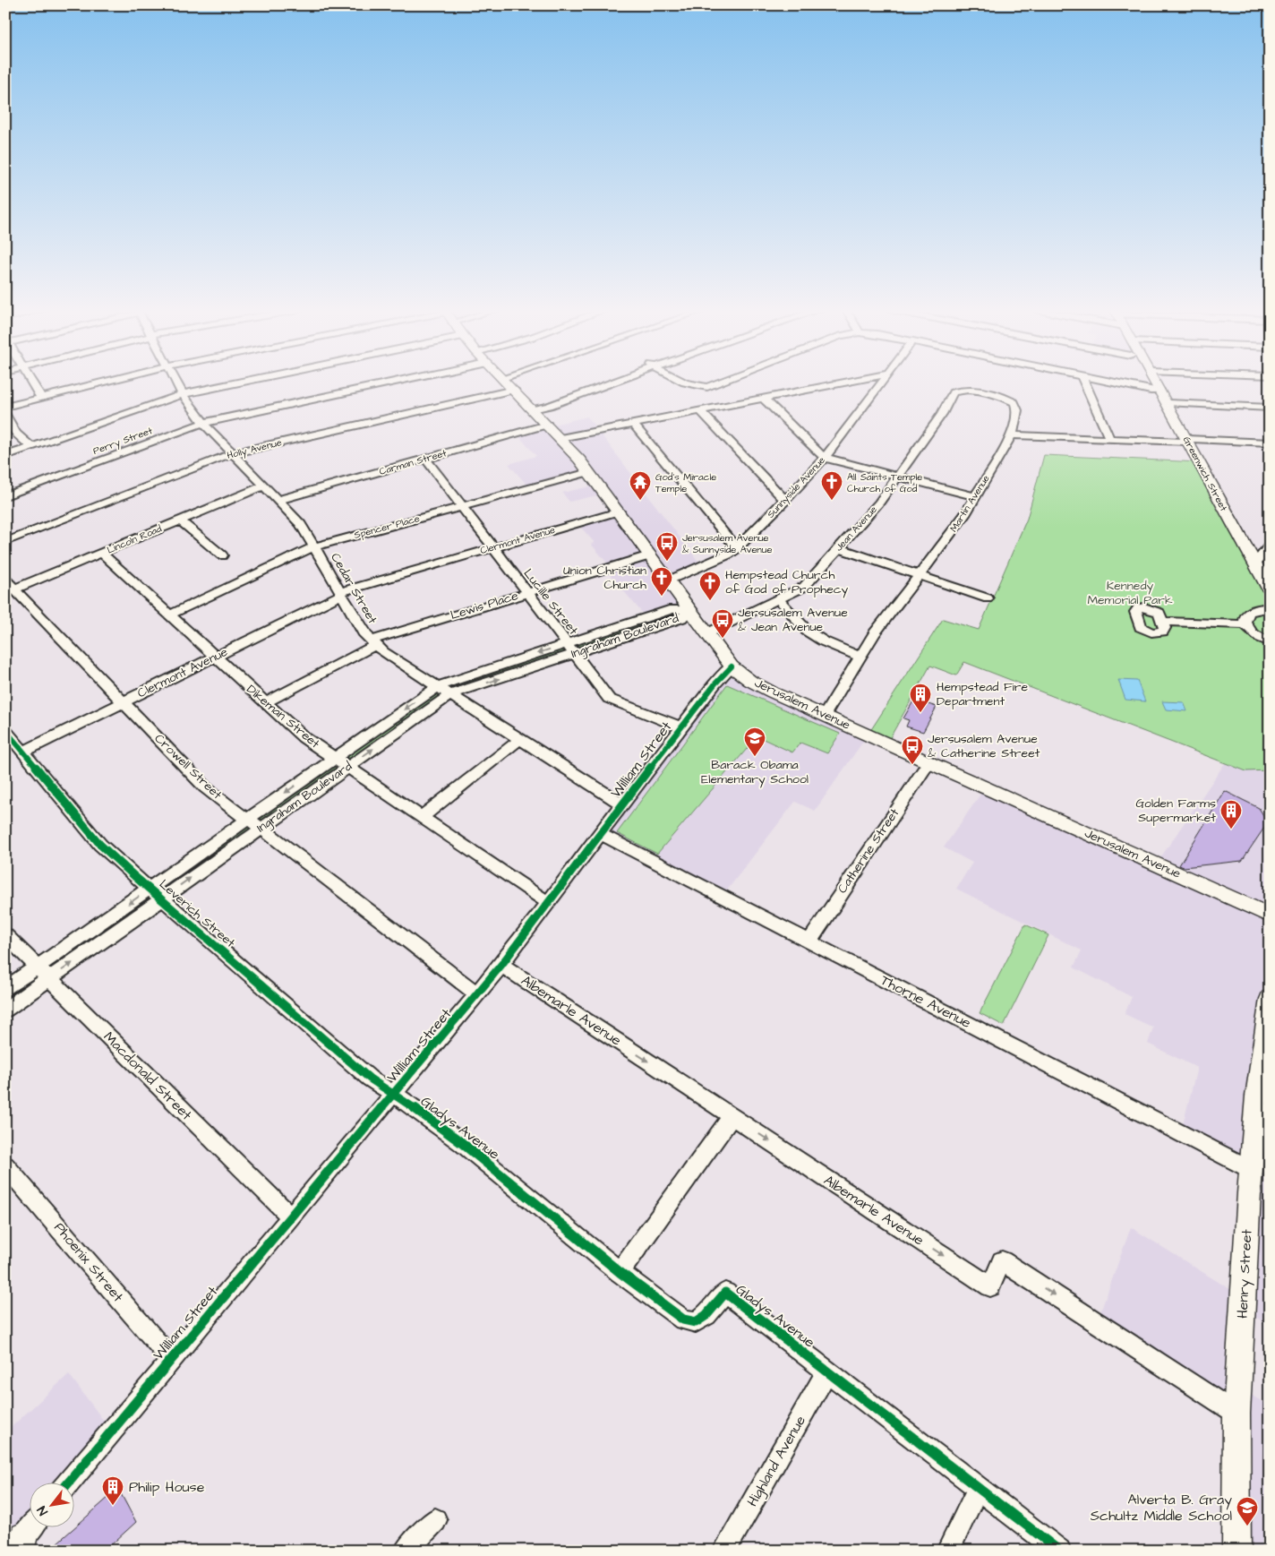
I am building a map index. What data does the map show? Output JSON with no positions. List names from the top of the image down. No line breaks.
{"streets":{"main road":["Greenwich Street","Jerusalem Avenue","Henry Street"],"street":["Perry Street","Holly Avenue","Carman Street","Sunnyside Avenue","Martin Avenue","Spencer Place","Jean Avenue","Lincoln Road","Clermont Avenue","Cedar Street","Lucille Street","Lewis Place","Ingraham Boulevard","Dikeman Street","William Street","Crowell Street","Catherine Street","Leverich Street","Thorne Avenue","Albemarle Avenue","Macdonald Street","Gladys Avenue","Phoenix Street","Highland Avenue"]},"crossings":[["Perry Street","Cedar Street"],["Holly Avenue","Cedar Street"],["Holly Avenue","Jerusalem Avenue"],["Carman Street","Cedar Street"],["Carman Street","Lucille Street"],["Carman Street","Jerusalem Avenue"],["Sunnyside Avenue","Jerusalem Avenue"],["Martin Avenue","Jean Avenue"],["Martin Avenue","Jerusalem Avenue"],["Spencer Place","Cedar Street"],["Spencer Place","Lucille Street"],["Spencer Place","Jerusalem Avenue"],["Spencer Place","Dikeman Street"],["Jean Avenue","Jerusalem Avenue"],["Lincoln Road","Cedar Street"],["Lincoln Road","Dikeman Street"],["Lincoln Road","Crowell Street"],["Clermont Avenue","Cedar Street"],["Clermont Avenue","Lucille Street"],["Clermont Avenue","Jerusalem Avenue"],["Clermont Avenue","Dikeman Street"],["Clermont Avenue","Crowell Street"],["Clermont Avenue","Leverich Street"],["Cedar Street","Lewis Place"],["Cedar Street","Ingraham Boulevard"],["Cedar Street","William Street"],["Lucille Street","Lewis Place"],["Lucille Street","Ingraham Boulevard"],["Lucille Street","William Street"],["Lewis Place","Jerusalem Avenue"],["Lewis Place","Dikeman Street"],["Ingraham Boulevard","Jerusalem Avenue"],["Ingraham Boulevard","Dikeman Street"],["Ingraham Boulevard","Crowell Street"],["Ingraham Boulevard","Leverich Street"],["Ingraham Boulevard","Macdonald Street"],["Jerusalem Avenue","William Street"],["Jerusalem Avenue","Catherine Street"],["Dikeman Street","William Street"],["William Street","Crowell Street"],["William Street","Leverich Street"],["William Street","Thorne Avenue"],["William Street","Albemarle Avenue"],["William Street","Macdonald Street"],["William Street","Gladys Avenue"],["William Street","Phoenix Street"],["Catherine Street","Thorne Avenue"],["Leverich Street","Gladys Avenue"],["Thorne Avenue","Henry Street"],["Albemarle Avenue","Henry Street"],["Gladys Avenue","Highland Avenue"]],"one_way":["Albemarle Avenue"],"parks":["Kennedy Memorial Park"],"places":{"temple":["God's Miracle Temple"],"church":["All Saints Temple Church of God","Union Christian Church","Hempstead Church of God of Prophecy"],"bus stop":["Jersusalem Avenue & Sunnyside Avenue","Jersusalem Avenue & Jean Avenue","Jersusalem Avenue & Catherine Street"],"building":["Hempstead Fire Department","Golden Farms Supermarket","Philip House"],"school or university":["Barack Obama Elementary School","Alverta B. Gray Schultz Middle School"]},"north":"bottom left"}
